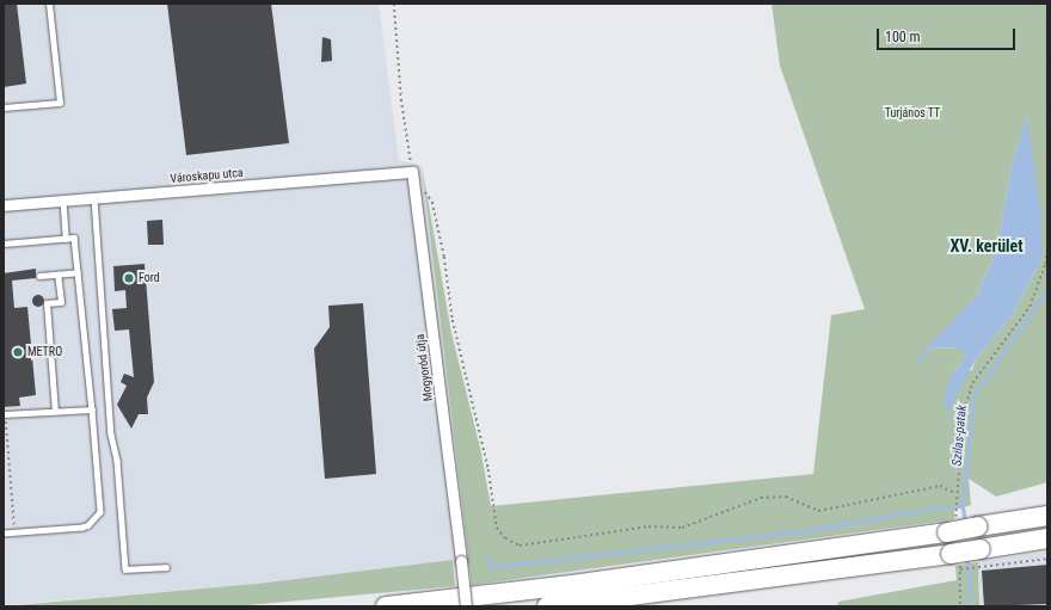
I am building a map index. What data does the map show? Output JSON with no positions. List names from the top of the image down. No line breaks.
{"streets":{"street":["Városkapu utca","Mogyoród útja"]},"crossings":[["Városkapu utca","Mogyoród útja"]],"districts":["XV. kerület"],"water":["Szilas-patak"],"parks":["Turjános TT"],"places":["Ford","METRO"],"scale_bar":"100 m"}
